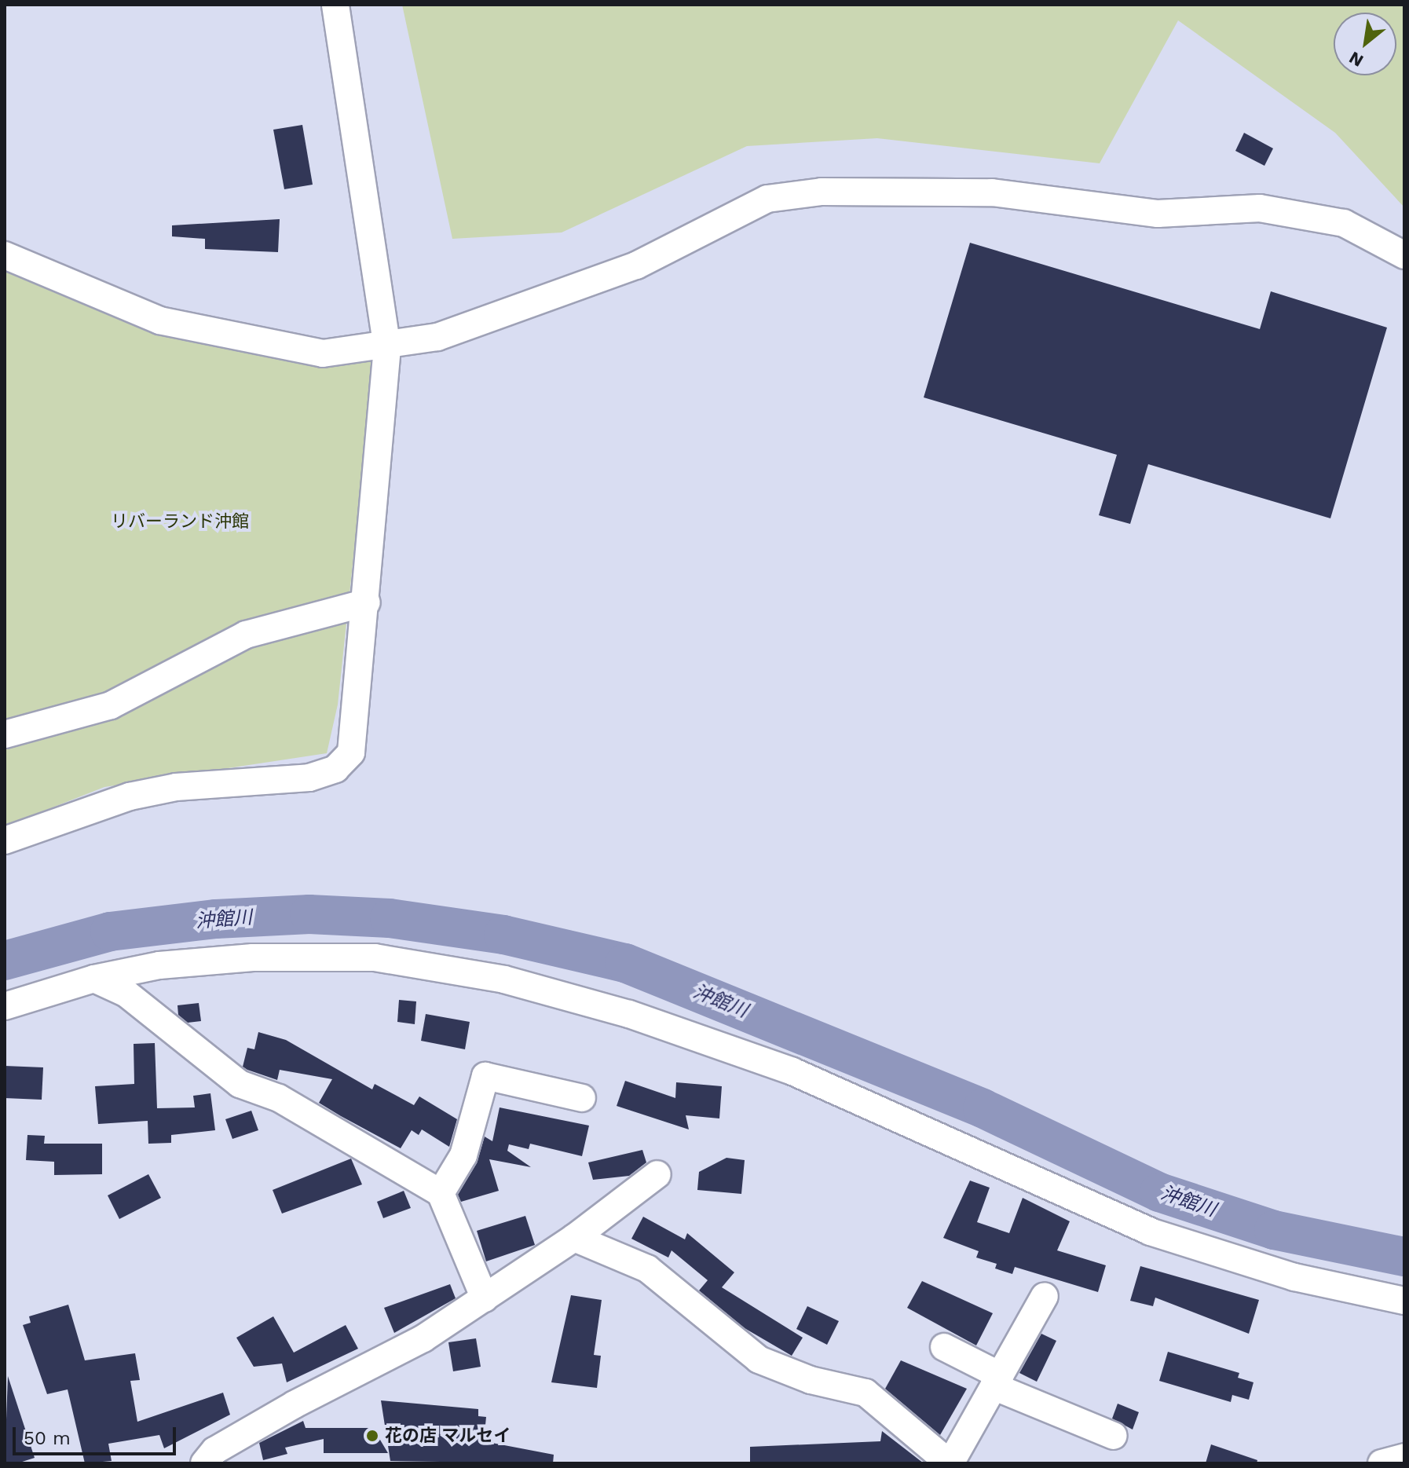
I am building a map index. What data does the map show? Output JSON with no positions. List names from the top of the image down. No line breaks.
{"water":["沖館川"],"parks":["リバーランド沖館"],"places":["花の店 マルセイ"],"scale_bar":"50 m","north":"bottom left"}
